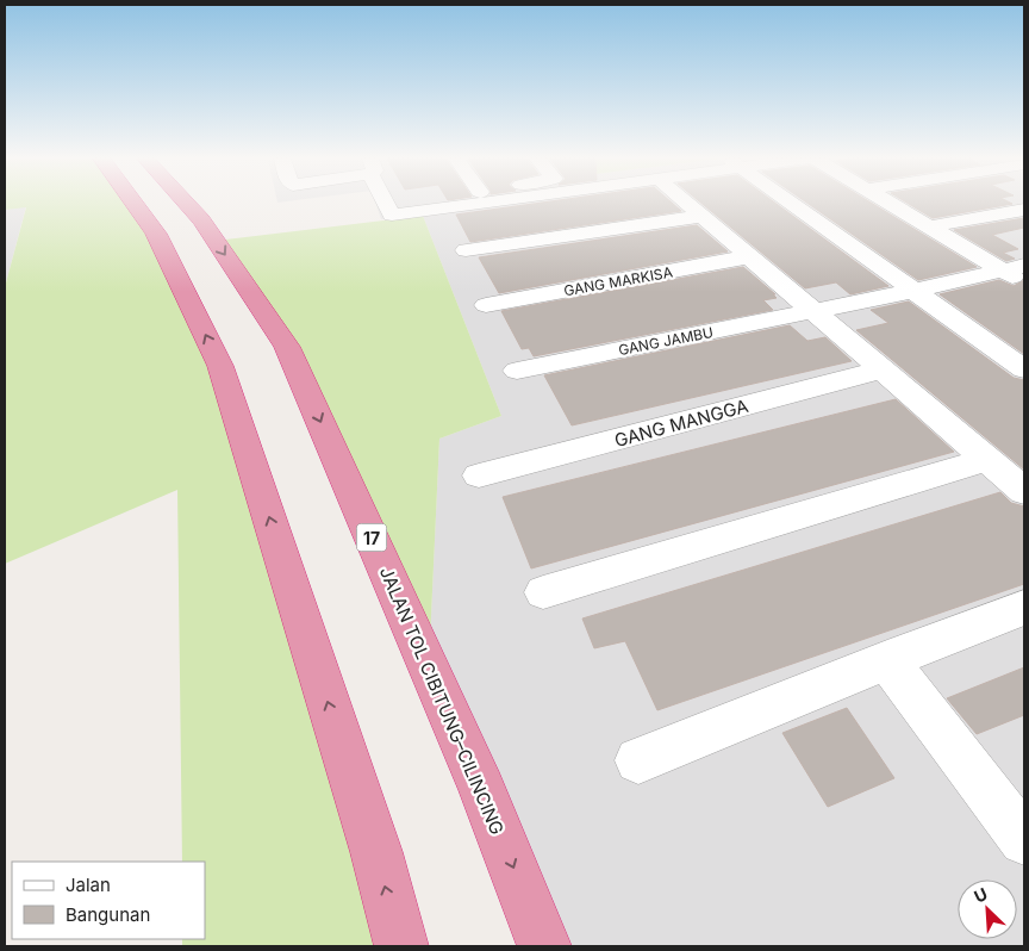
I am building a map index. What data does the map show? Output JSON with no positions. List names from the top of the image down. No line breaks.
{"streets":{"highway":["17","JALAN TOL CIBITUNG–CILINCING"],"street":["GANG MARKISA","GANG JAMBU","GANG MANGGA"]},"legend":["Jalan","Bangunan"],"north":"top left"}
